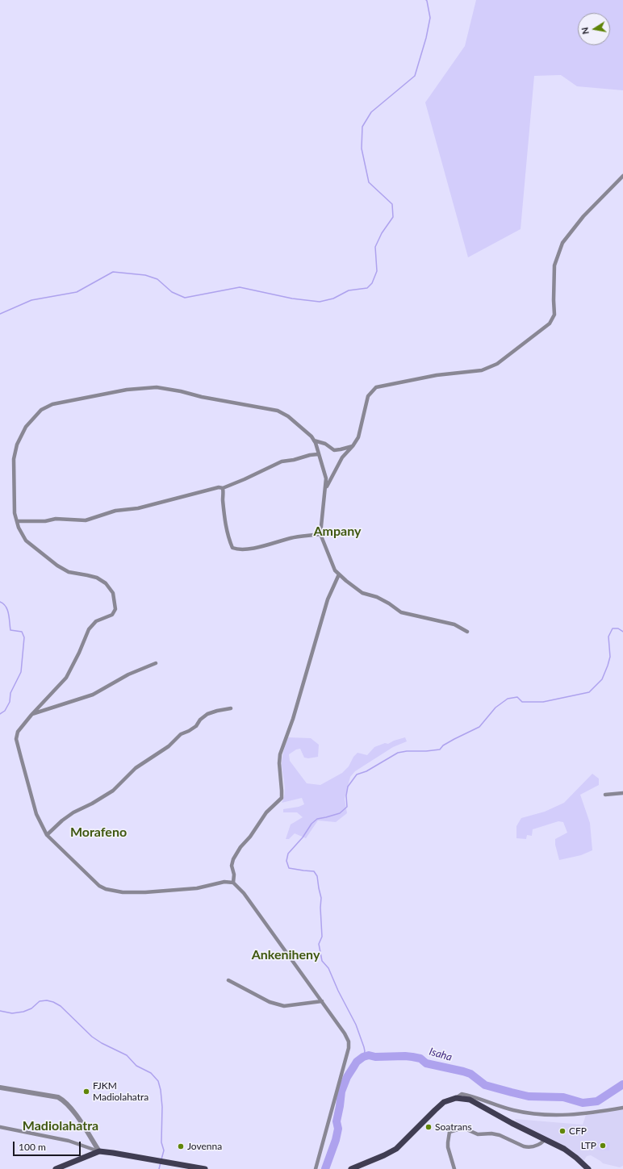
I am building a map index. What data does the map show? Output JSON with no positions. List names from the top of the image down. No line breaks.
{"districts":["Ampany","Morafeno","Ankeniheny","Madiolahatra"],"water":["Isaha"],"places":["FJKM Madiolahatra","Soatrans","CFP","LTP","Jovenna"],"scale_bar":"100 m","north":"left"}
